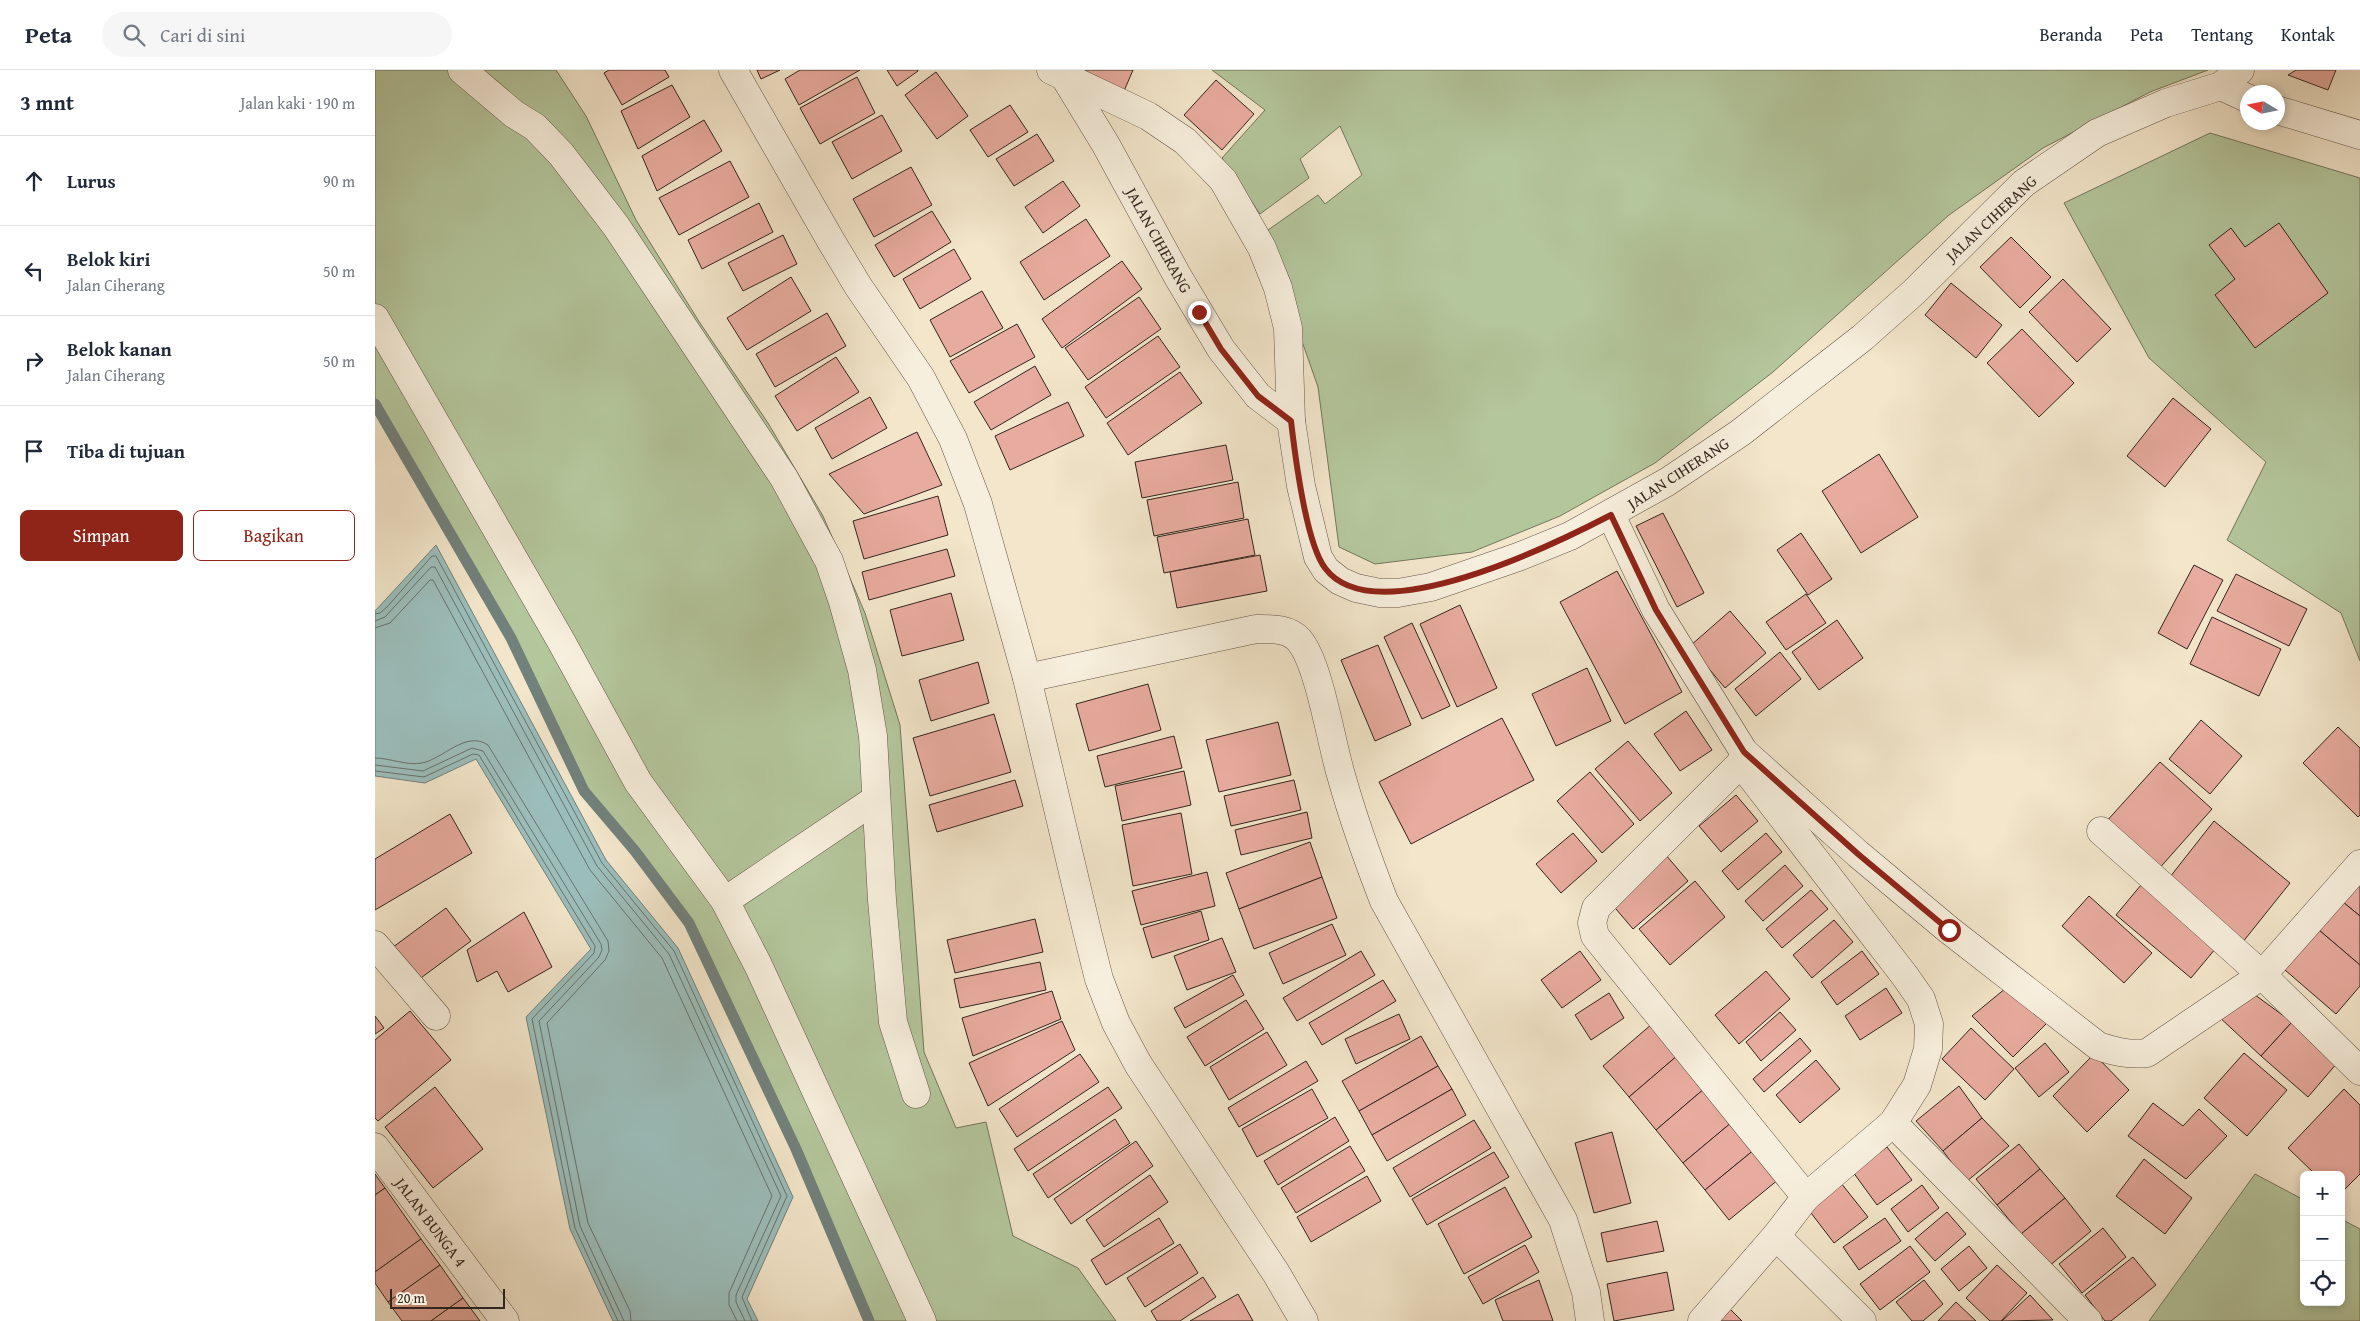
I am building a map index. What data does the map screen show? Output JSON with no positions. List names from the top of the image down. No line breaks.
{"streets":{"street":["JALAN CIHERANG","JALAN BUNGA 4"]},"scale_bar":"20 m","north":"left","page":{"header":"Peta","search":"Cari di sini","nav":["Beranda","Peta","Tentang","Kontak"],"heading":["3 mnt","Jalan kaki · 190 m"],"list":[["Lurus","90 m"],["Belok kiri","Jalan Ciherang","50 m"],["Belok kanan","Jalan Ciherang","50 m"],"Tiba di tujuan"],"buttons":["Simpan","Bagikan"],"map_buttons":["+","−"],"scale":"20 m"}}
